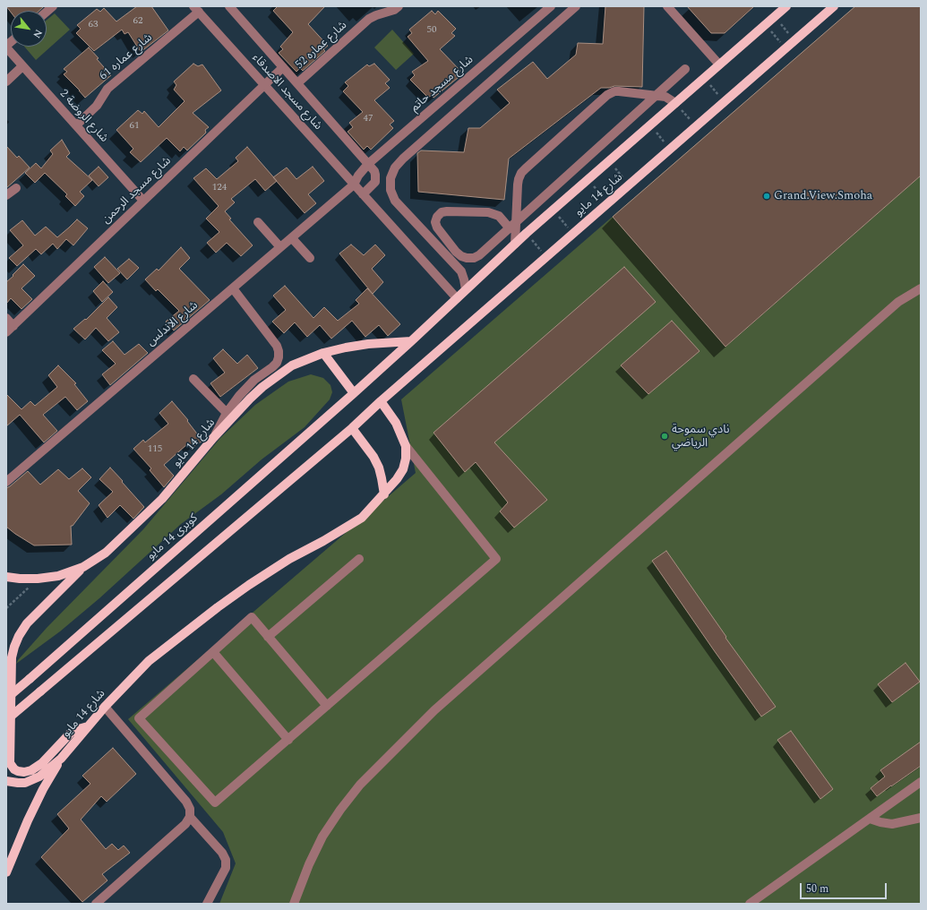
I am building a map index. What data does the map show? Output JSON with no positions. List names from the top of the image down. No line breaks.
{"streets":{"main road":["شارع 14 مايو","كوبرى 14 مايو"],"street":["شارع عماره 52","شارع عماره 61","شارع مسجد حاتم","شارع مسجد الاصدقاء","شارع الروضة 2","شارع مسجد الرحمن","شارع الاندلس"]},"crossings":[["شارع عماره 52","شارع مسجد الاصدقاء"],["شارع عماره 61","شارع مسجد الاصدقاء"],["شارع عماره 61","شارع الروضة 2"],["شارع مسجد حاتم","شارع مسجد الاصدقاء"],["شارع مسجد حاتم","شارع الاندلس"],["شارع مسجد الاصدقاء","شارع مسجد الرحمن"],["شارع مسجد الاصدقاء","شارع 14 مايو"],["شارع مسجد الاصدقاء","شارع الاندلس"],["شارع الروضة 2","شارع مسجد الرحمن"],["شارع 14 مايو","كوبرى 14 مايو"]],"places":["Grand.View.Smoha","نادي سموحة الرياضي"],"house_numbers":["62","63","50","47","61","124","115"],"scale_bar":"50 m","north":"bottom right"}
